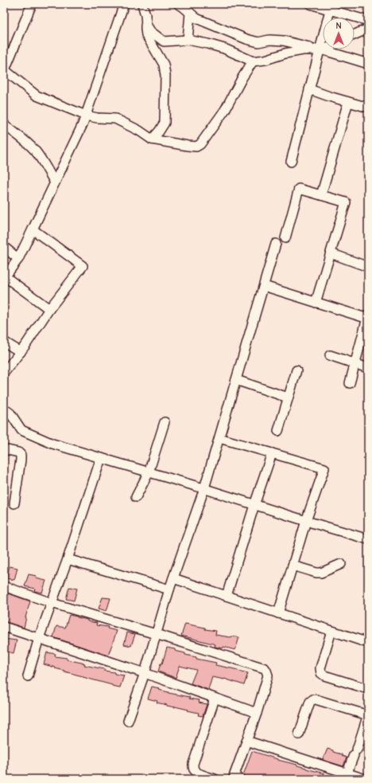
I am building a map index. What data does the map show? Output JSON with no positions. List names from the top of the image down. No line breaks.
{"north":"top"}
